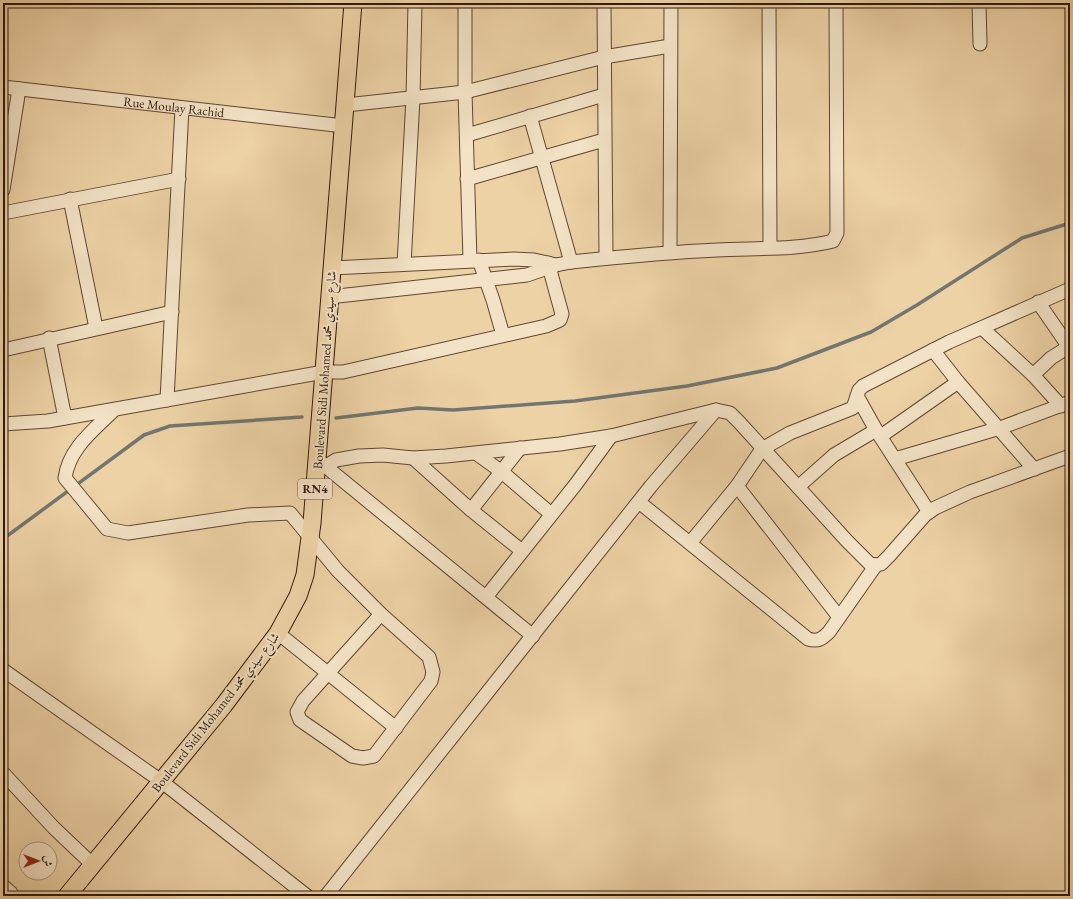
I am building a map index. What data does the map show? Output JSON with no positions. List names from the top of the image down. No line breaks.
{"streets":{"main road":["Boulevard Sidi Mohamed شارع سيدي محمد","RN4"],"street":["Rue Moulay Rachid"]},"crossings":[["Rue Moulay Rachid","Boulevard Sidi Mohamed شارع سيدي محمد"]],"north":"right"}
